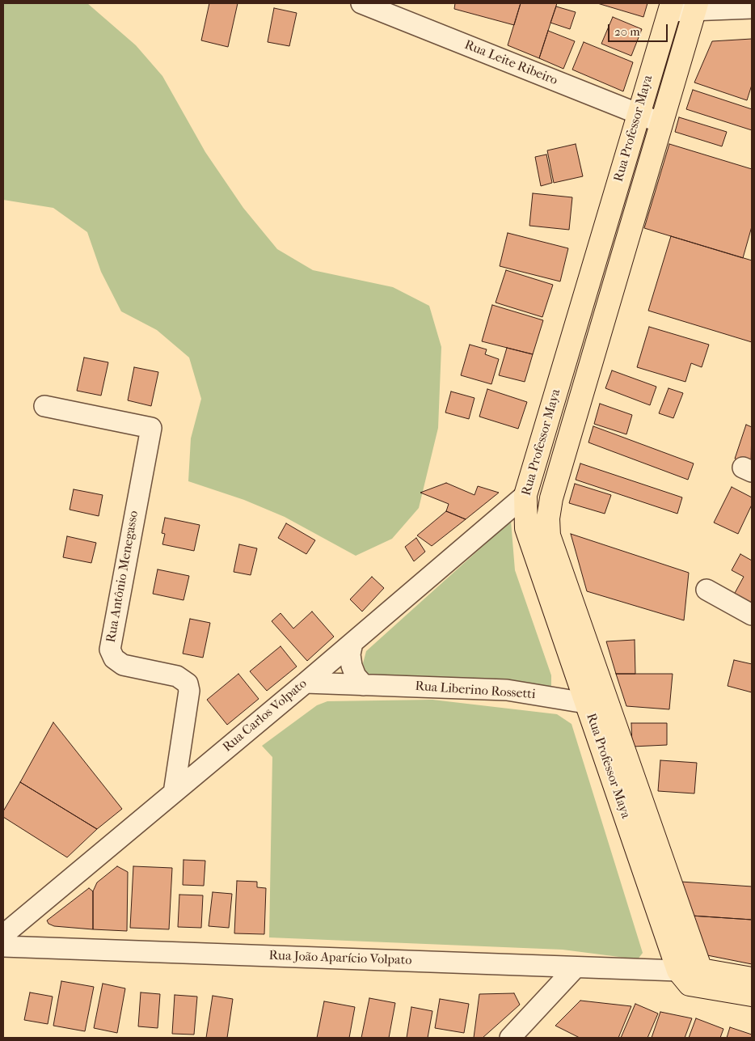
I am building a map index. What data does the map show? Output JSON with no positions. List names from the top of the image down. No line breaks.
{"streets":{"main road":["Rua Professor Maya"],"street":["Rua Leite Ribeiro","Rua Antônio Menegasso","Rua Liberino Rossetti","Rua Carlos Volpato","Rua João Aparício Volpato"]},"crossings":[["Rua Leite Ribeiro","Rua Professor Maya"],["Rua Professor Maya","Rua Liberino Rossetti"],["Rua Professor Maya","Rua Carlos Volpato"],["Rua Professor Maya","Rua João Aparício Volpato"],["Rua Antônio Menegasso","Rua Carlos Volpato"],["Rua Liberino Rossetti","Rua Carlos Volpato"]],"scale_bar":"20 m"}
